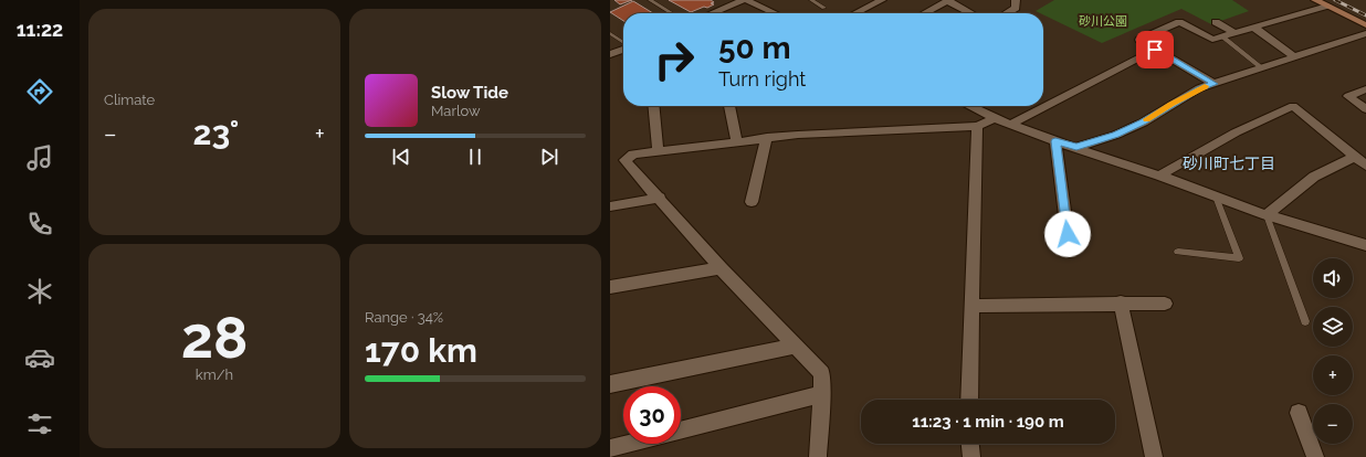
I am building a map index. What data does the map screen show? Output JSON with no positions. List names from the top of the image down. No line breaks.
{"districts":["砂川町七丁目"],"parks":["砂川公園"],"page":{"tabs":"11:22","tile":["Climate",["28","km/h"],["Range · 34%","170 km"]],"turn":["50 m","Turn right"],"song":["Slow Tide","Marlow"],"heat":["−","23°","+"],"map_buttons":["+","−"],"limit":"30","trip":"11:23 · 1 min · 190 m"}}
